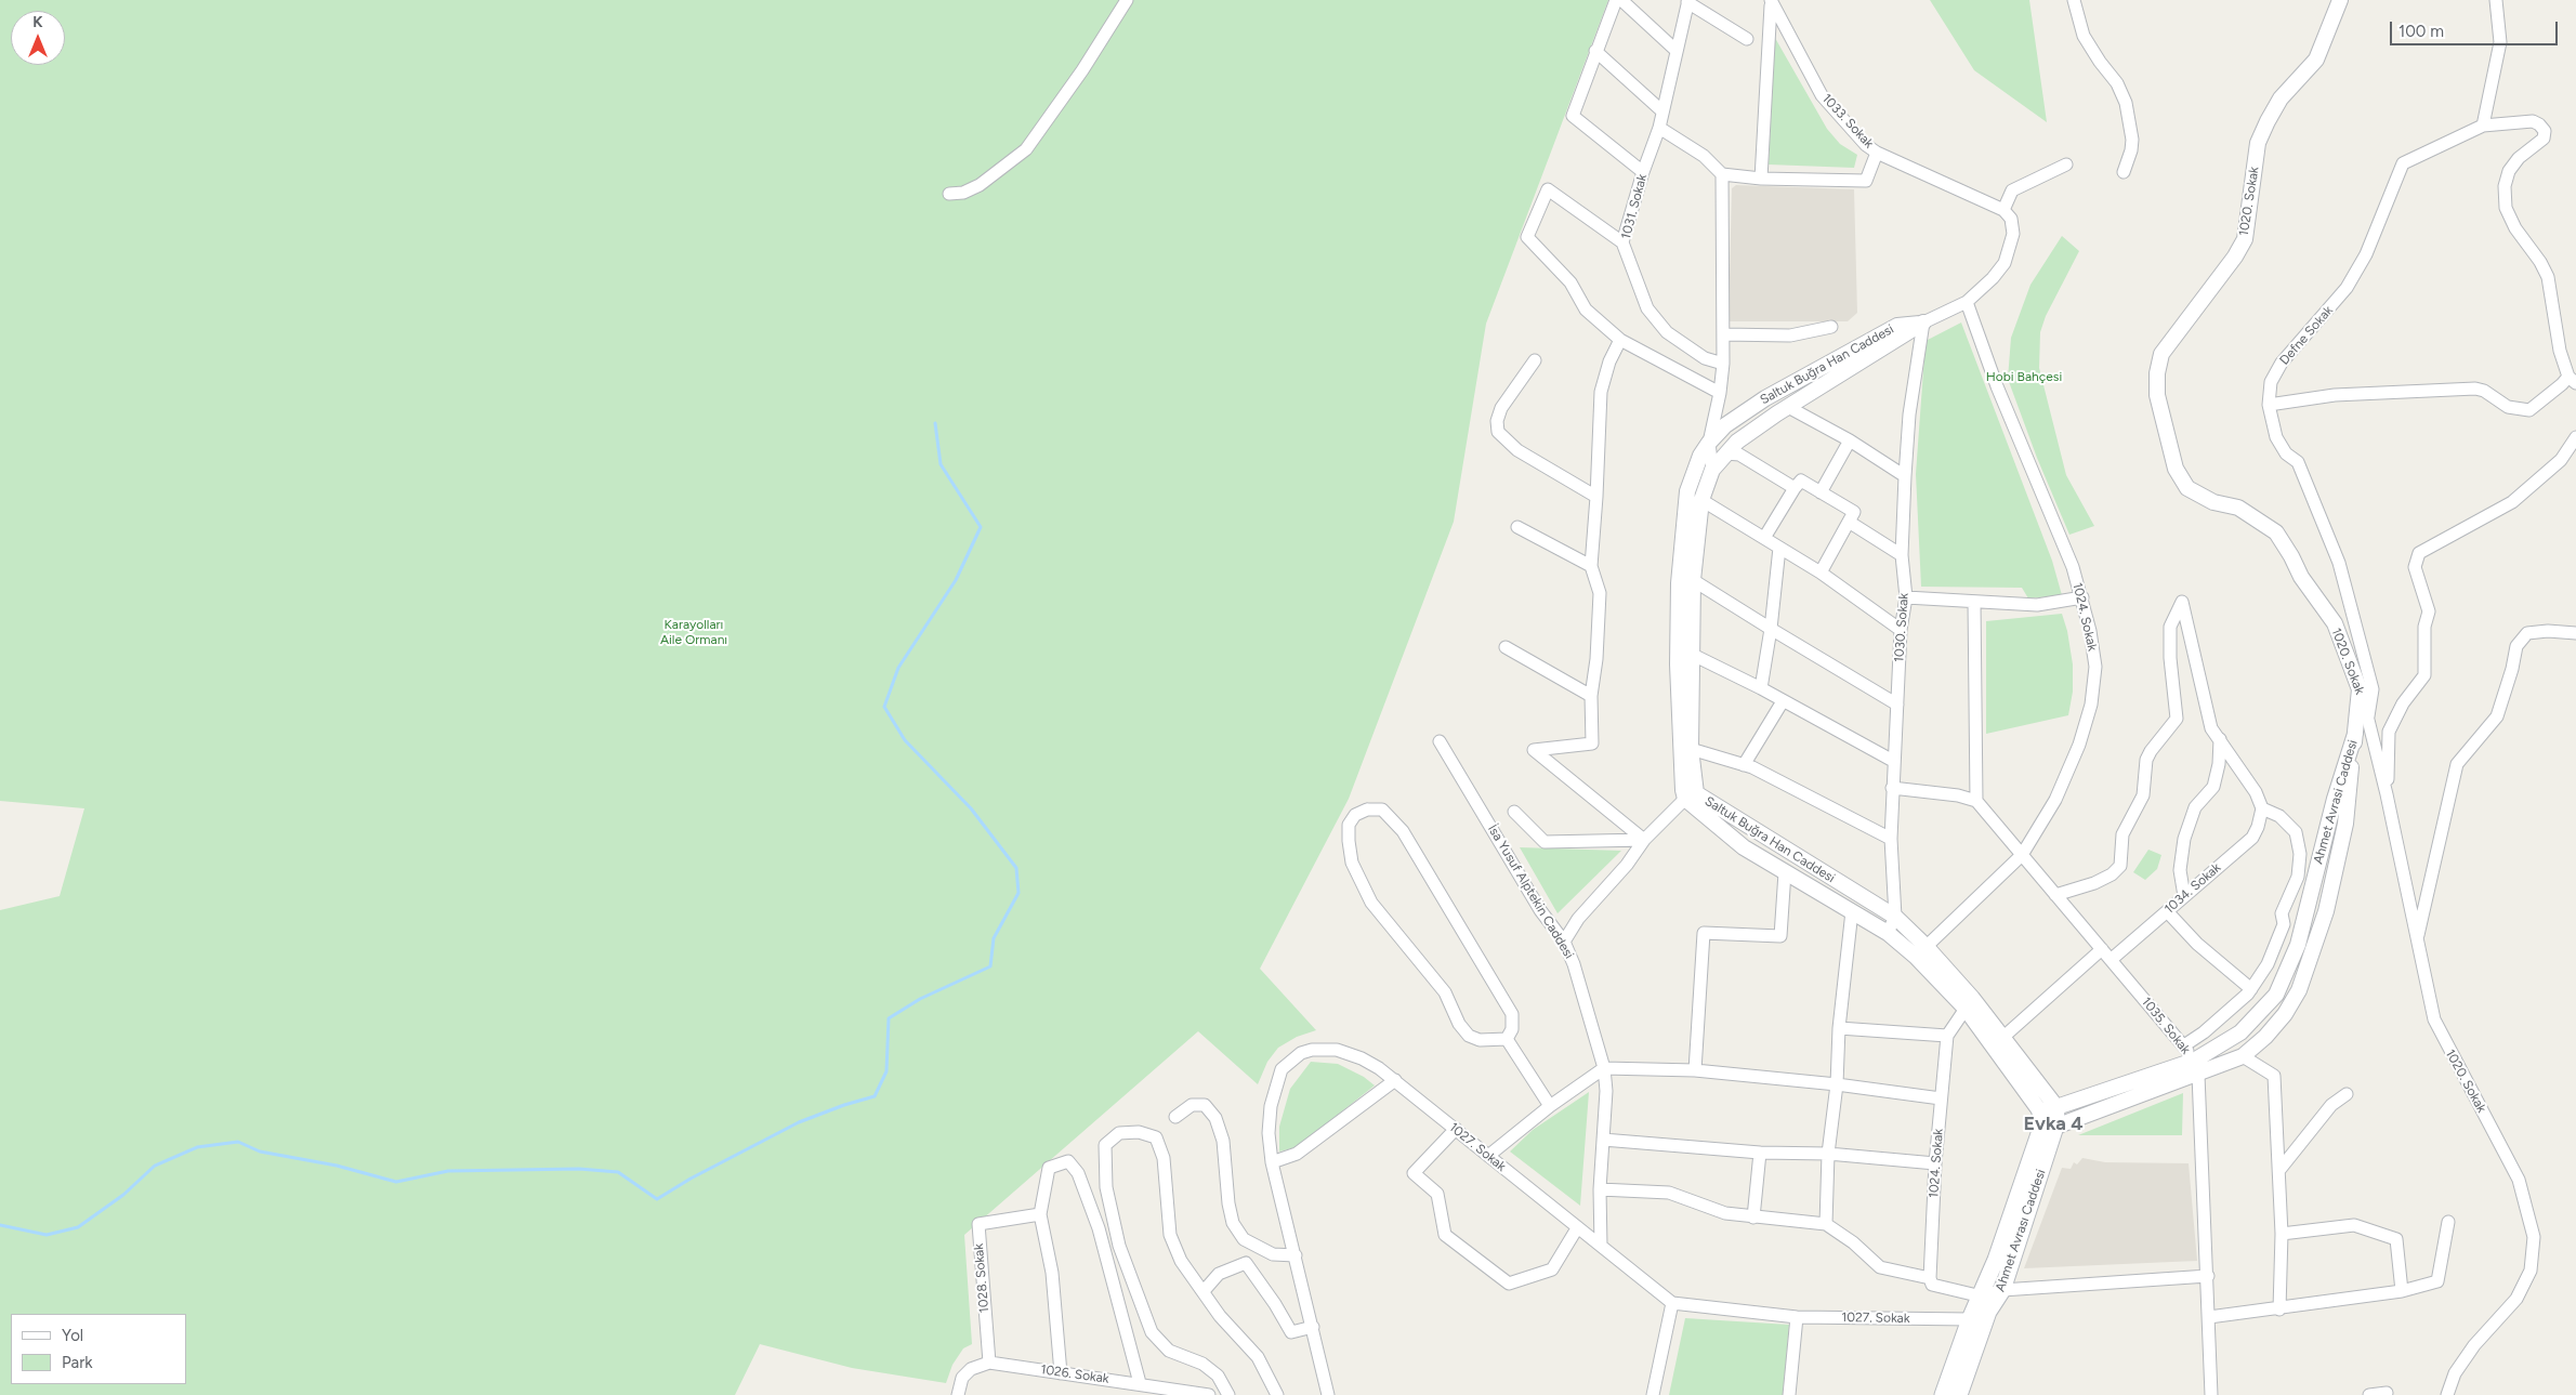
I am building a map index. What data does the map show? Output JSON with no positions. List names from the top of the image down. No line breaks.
{"streets":{"main road":["Ahmet Avrası Caddesi"],"street":["1033. Sokak","1020. Sokak","1031. Sokak","Defne Sokak","Saltuk Buğra Han Caddesi","1024. Sokak","1030. Sokak","Ahmet Avrasi Caddesi","1034. Sokak","İsa Yusuf Alptekin Caddesi","1035. Sokak","1027. Sokak","1028. Sokak","1026. Sokak"]},"crossings":[["1020. Sokak","Defne Sokak"],["Saltuk Buğra Han Caddesi","1024. Sokak"],["Saltuk Buğra Han Caddesi","1030. Sokak"],["Saltuk Buğra Han Caddesi","Ahmet Avrasi Caddesi"],["Saltuk Buğra Han Caddesi","Ahmet Avrası Caddesi"],["1024. Sokak","1035. Sokak"],["Ahmet Avrasi Caddesi","1035. Sokak"],["Ahmet Avrasi Caddesi","Ahmet Avrası Caddesi"],["1034. Sokak","1035. Sokak"],["İsa Yusuf Alptekin Caddesi","1027. Sokak"],["1027. Sokak","Ahmet Avrası Caddesi"],["1028. Sokak","1026. Sokak"]],"districts":["Evka 4"],"parks":["Hobi Bahçesi","Karayolları Aile Ormanı"],"legend":["Yol","Park"],"scale_bar":"100 m","north":"top"}
